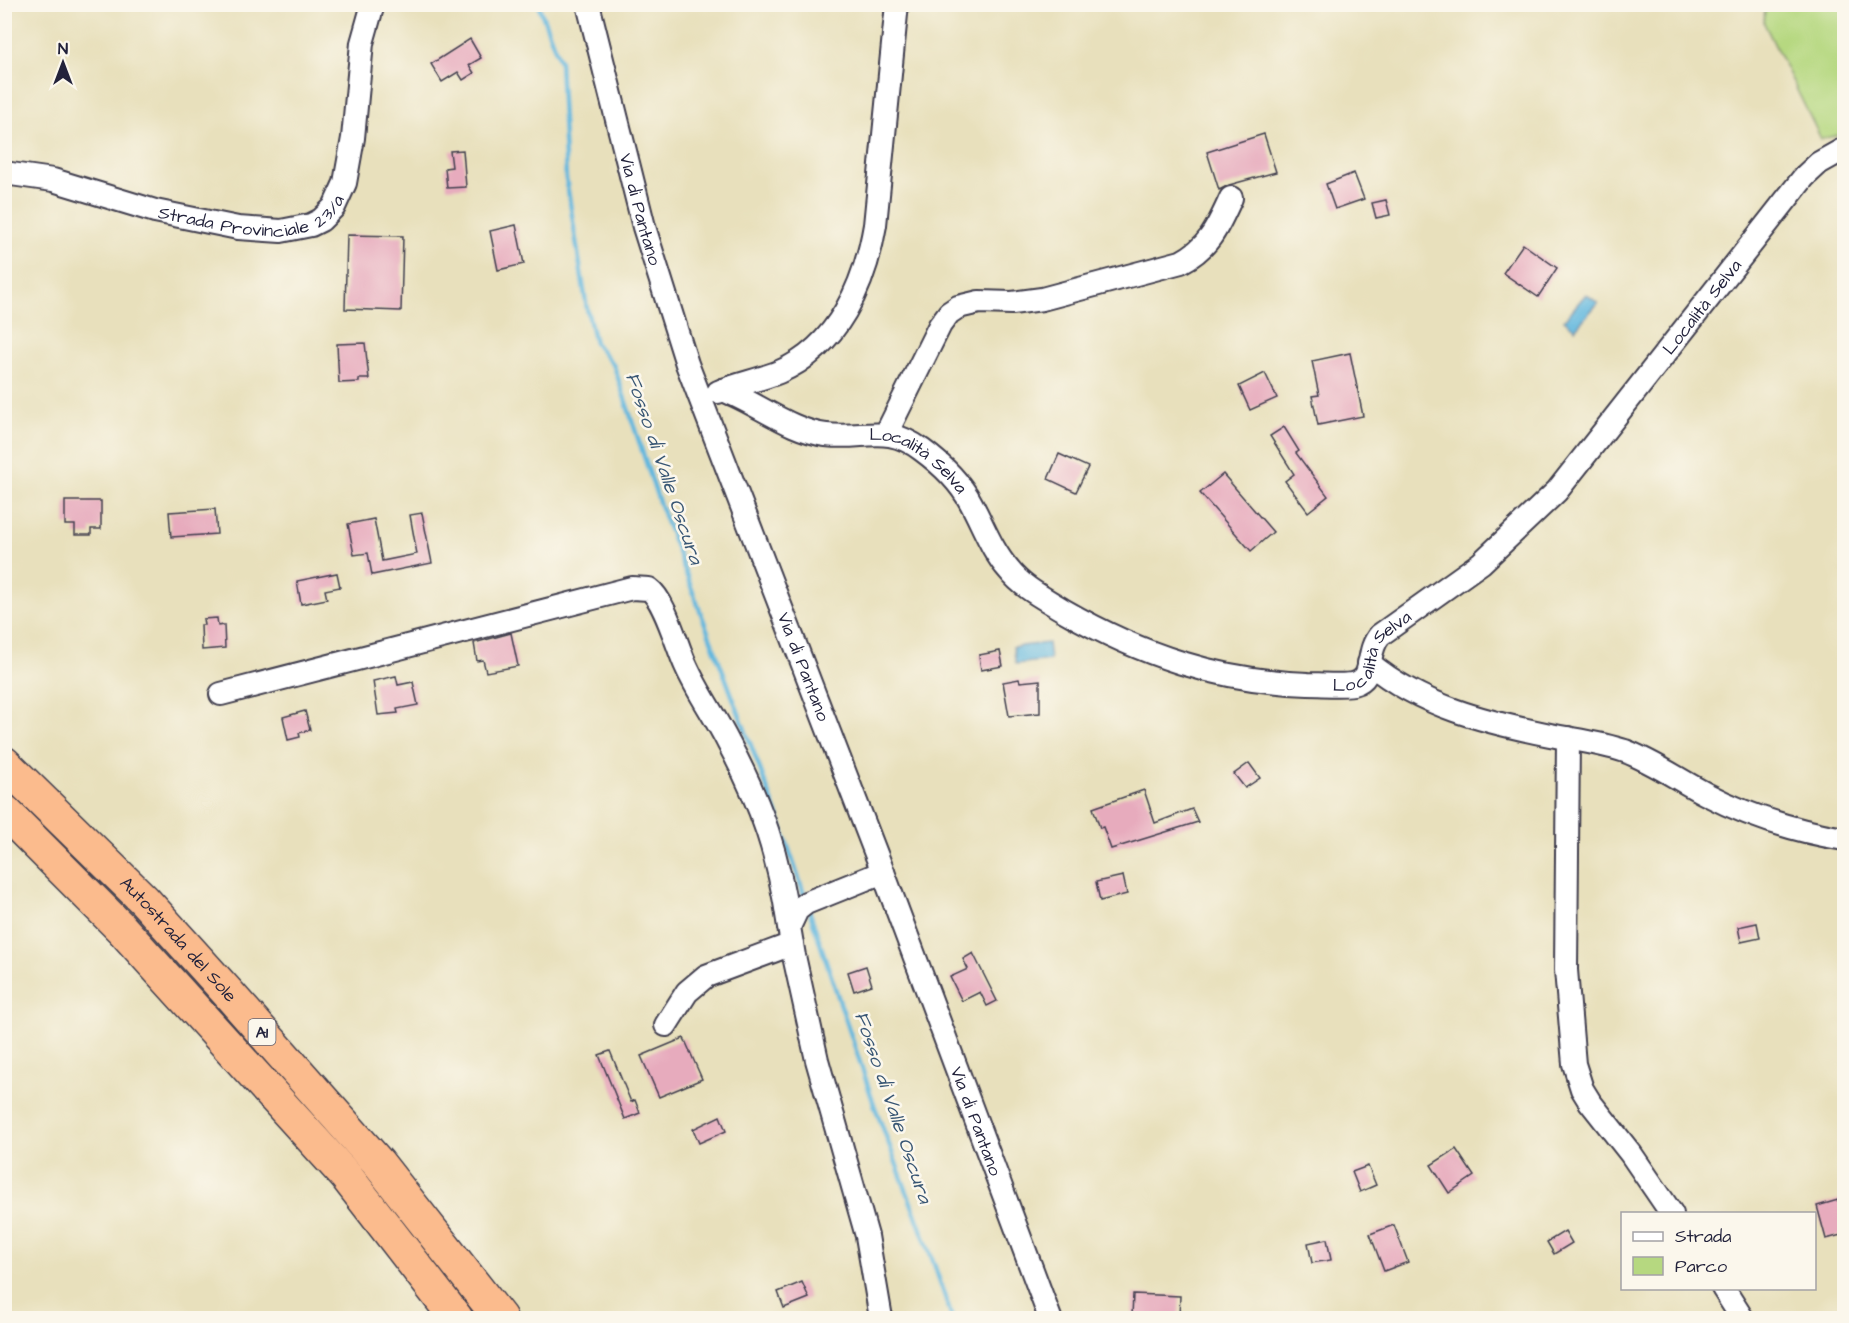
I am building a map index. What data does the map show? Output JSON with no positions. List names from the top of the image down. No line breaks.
{"streets":{"highway":["Autostrada del Sole","A1"],"street":["Strada Provinciale 23/a","Via di Pantano","Località Selva"]},"water":["Fosso di Valle Oscura"],"legend":["Strada","Parco"],"north":"top"}
